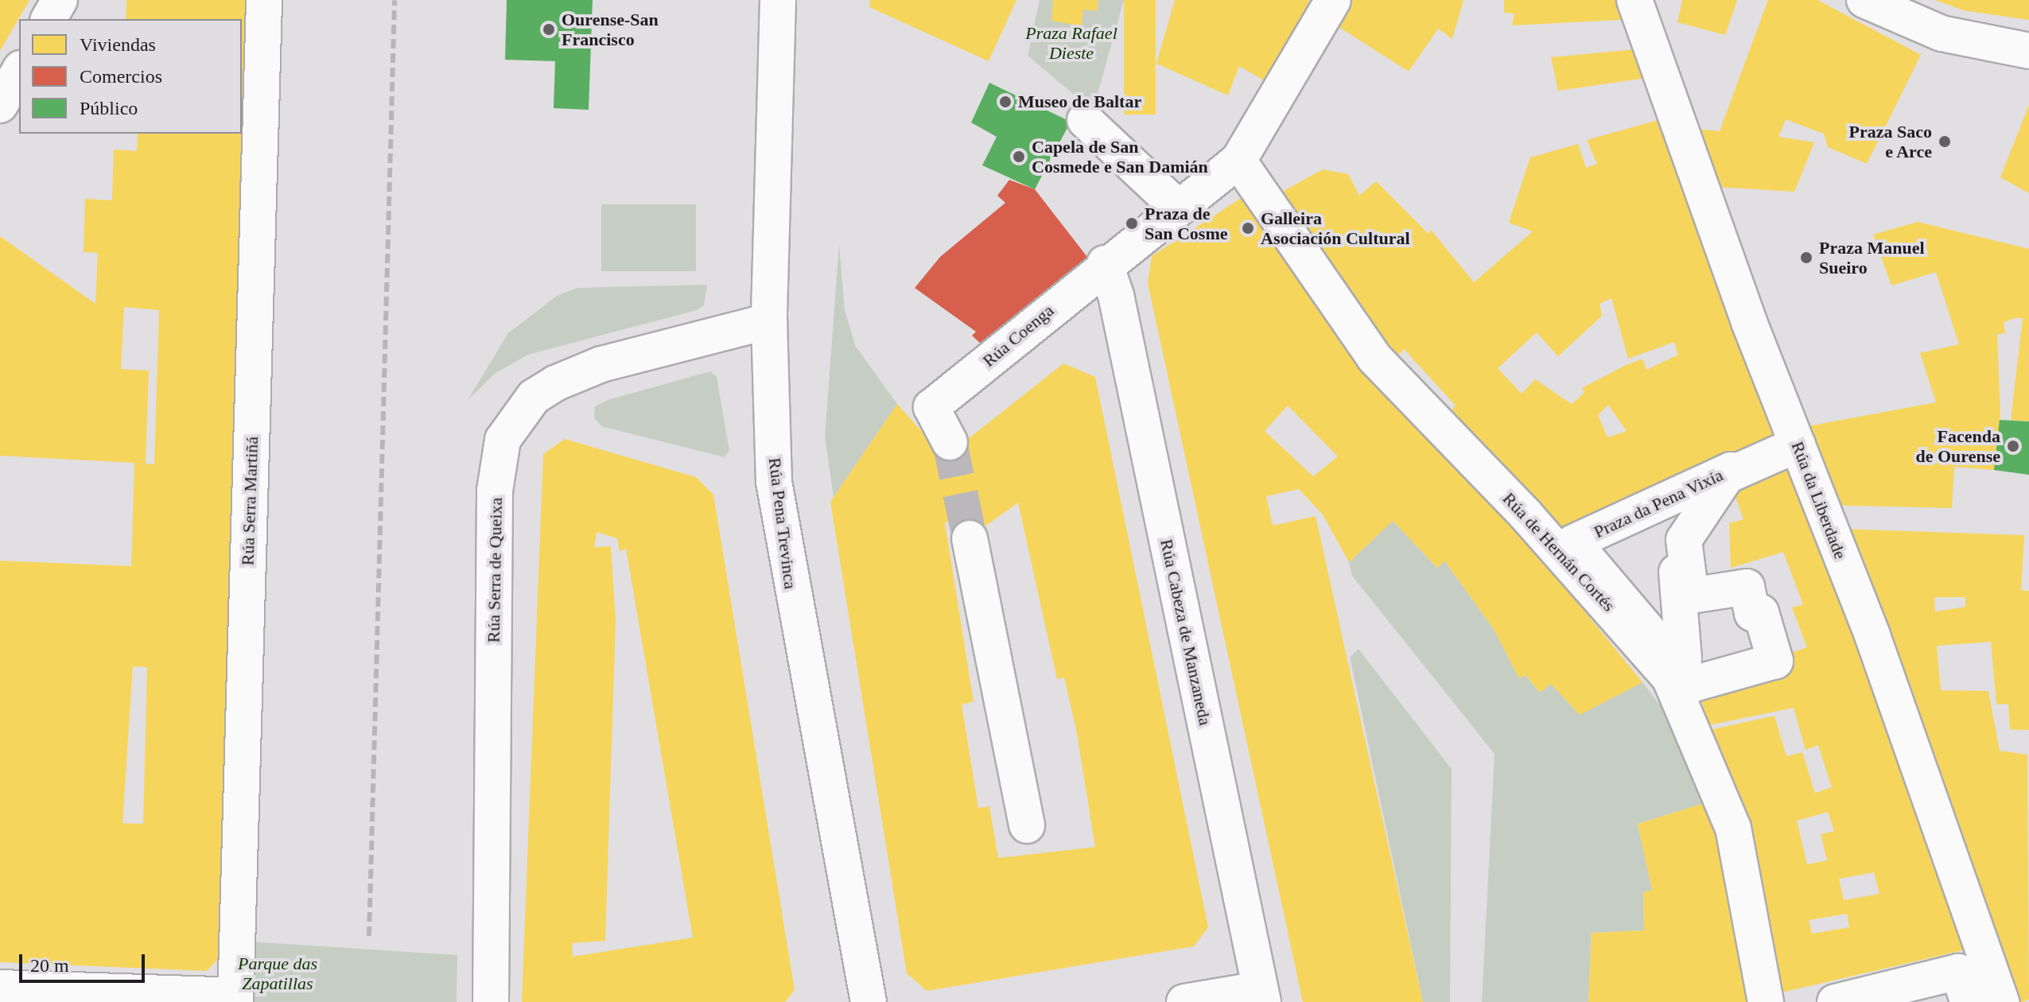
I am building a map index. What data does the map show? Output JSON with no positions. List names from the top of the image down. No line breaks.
{"streets":{"street":["Rúa Coenga","Rúa da Liberdade","Rúa Serra Martiñá","Praza da Pena Vixía","Rúa Pena Trevinca","Rúa de Hernán Cortés","Rúa Serra de Queixa","Rúa Cabeza de Manzaneda"]},"crossings":[["Rúa Coenga","Rúa Cabeza de Manzaneda"],["Praza da Pena Vixía","Rúa de Hernán Cortés"],["Rúa Pena Trevinca","Rúa Serra de Queixa"]],"parks":["Praza Rafael Dieste","Parque das Zapatillas"],"places":["Ourense-San Francisco","Museo de Baltar","Praza Saco e Arce","Capela de San Cosmede e San Damián","Praza de San Cosme","Galleira Asociación Cultural","Praza Manuel Sueiro","Facenda de Ourense"],"legend":["Viviendas","Comercios","Público"],"scale_bar":"20 m"}
